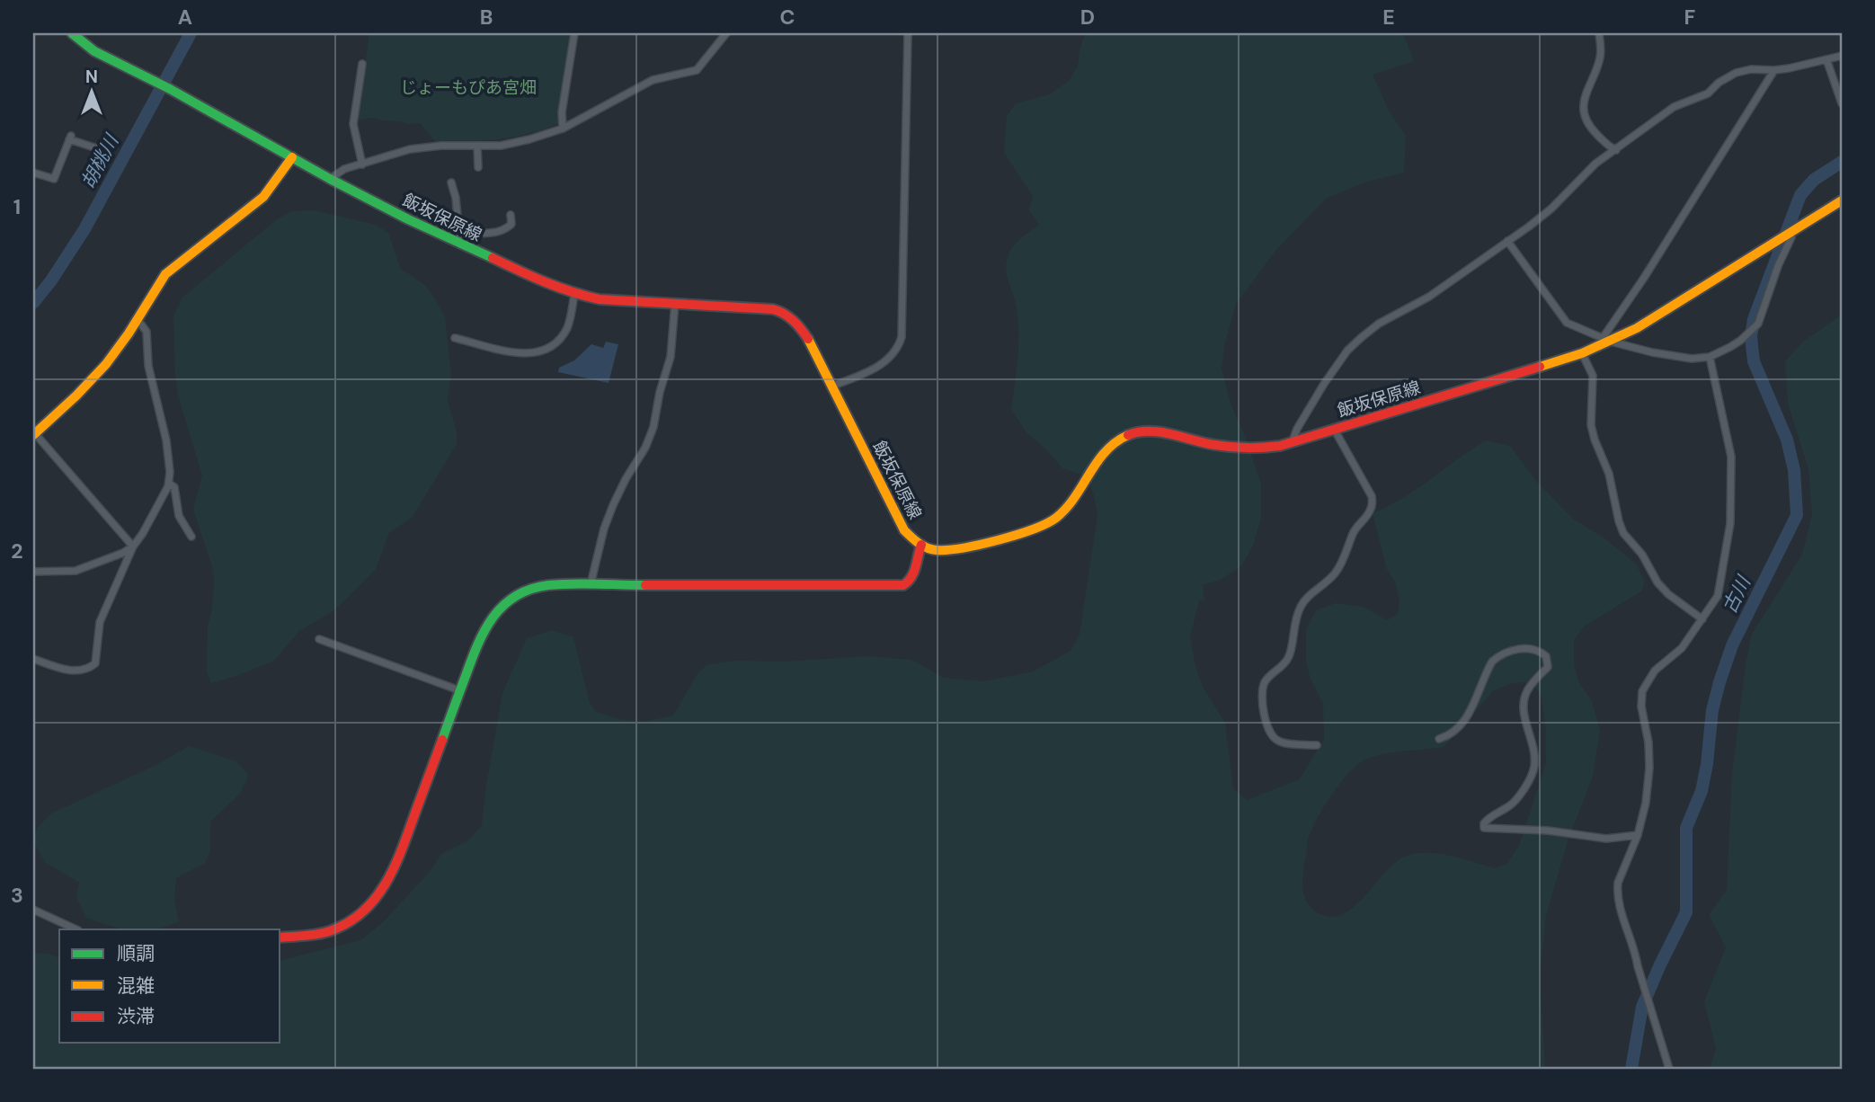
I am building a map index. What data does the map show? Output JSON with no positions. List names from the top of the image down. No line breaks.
{"streets":{"main road":["飯坂保原線"]},"water":["胡桃川","古川"],"parks":["じょーもぴあ宮畑"],"legend":["順調","混雑","渋滞"],"north":"top","grid":{"columns":["A","B","C","D","E","F"],"rows":["1","2","3"]}}
